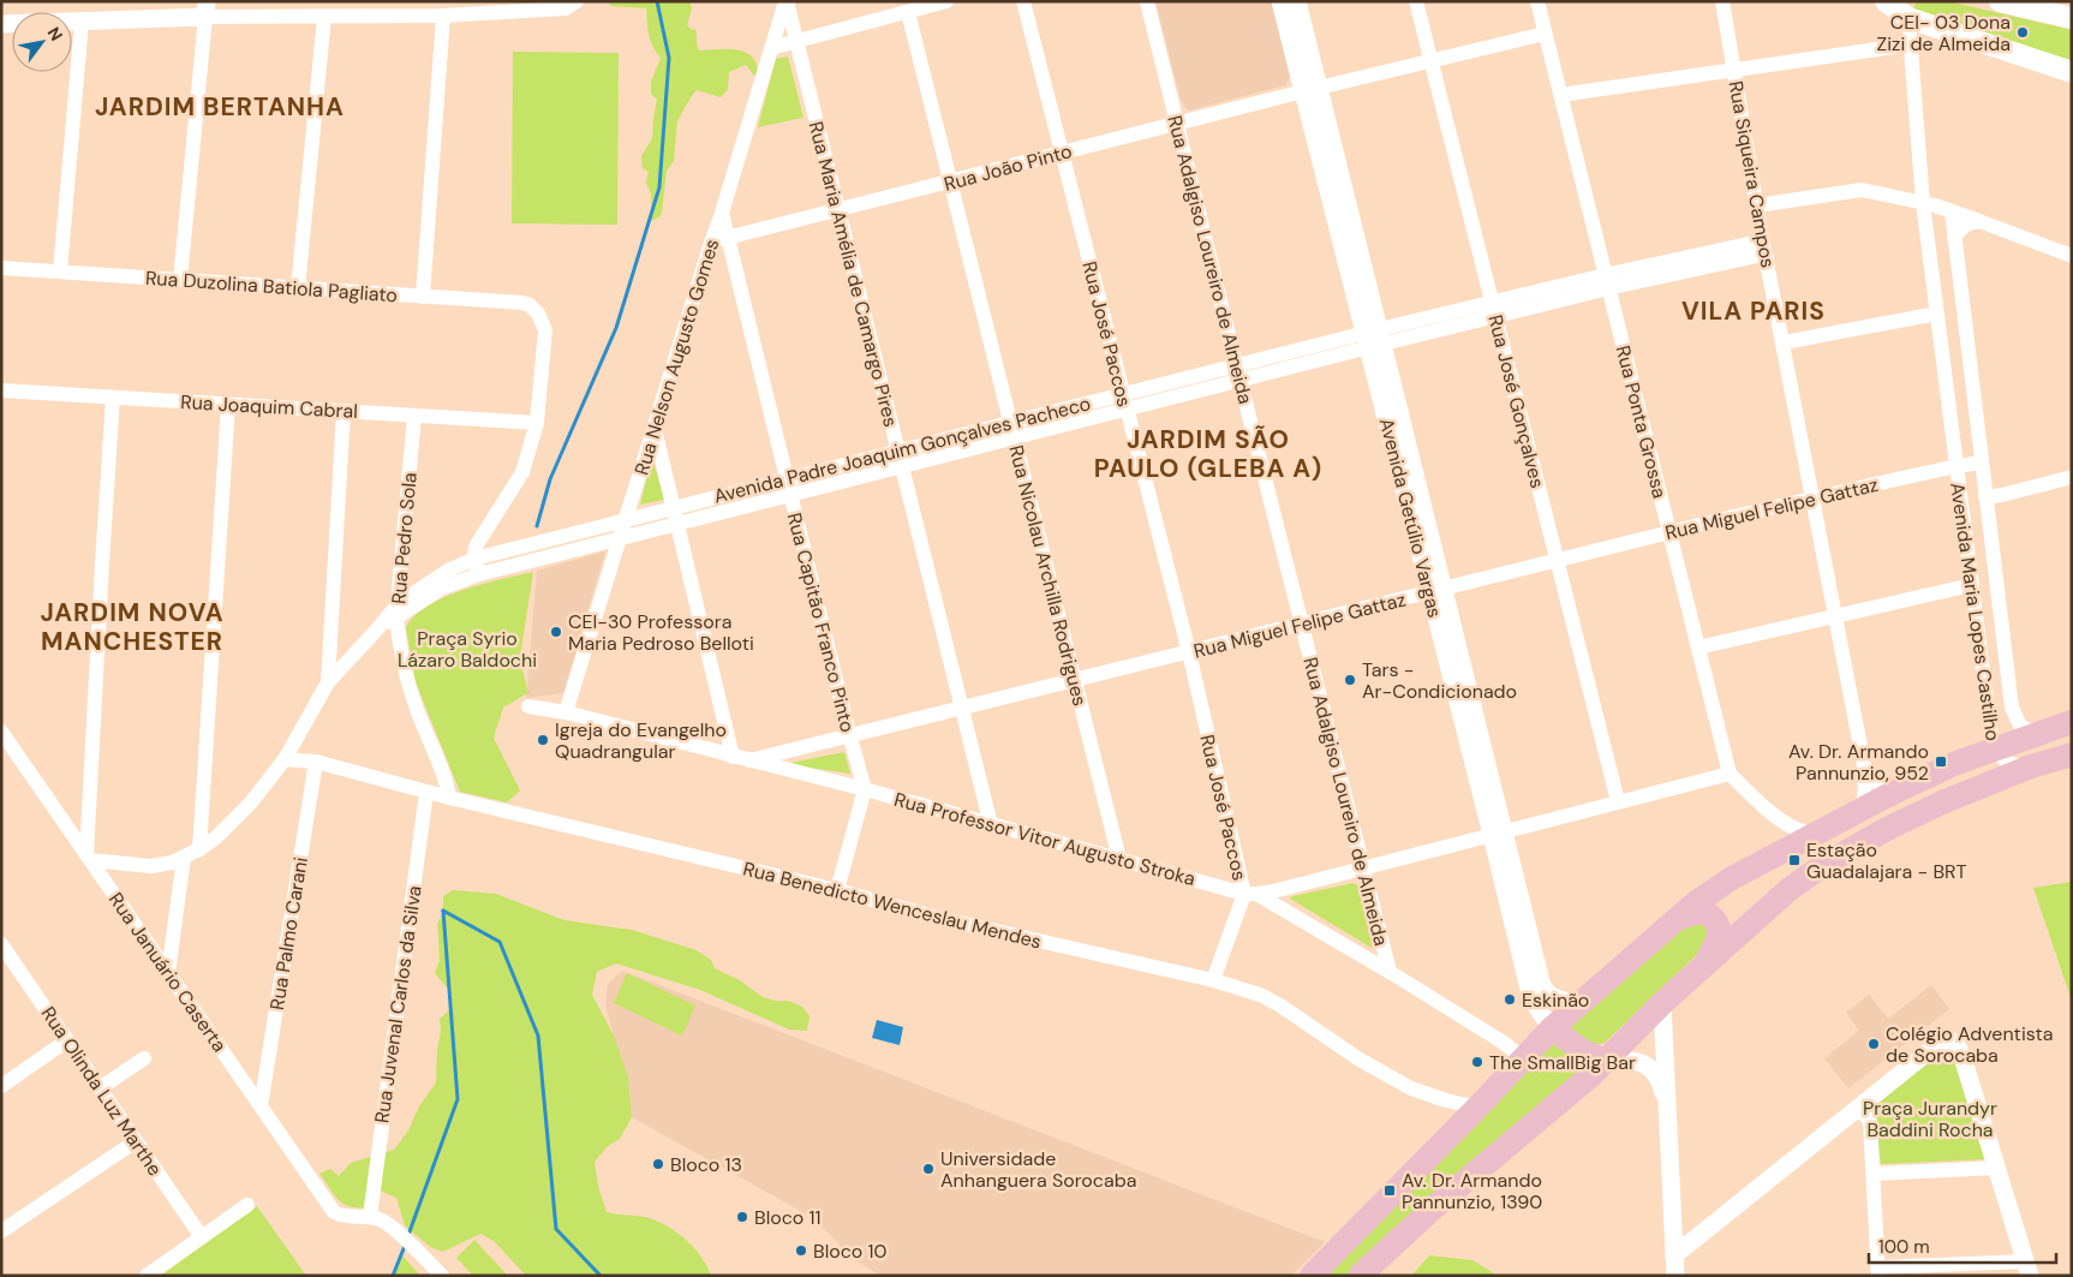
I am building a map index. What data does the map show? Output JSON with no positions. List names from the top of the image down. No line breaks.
{"streets":{"street":["Rua João Pinto","Rua Siqueira Campos","Rua Adalgiso Loureiro de Almeida","Rua Maria Amélia de Camargo Pires","Rua Duzolina Batiola Pagliato","Rua José Paccos","Rua Nelson Augusto Gomes","Rua José Gonçalves","Rua Joaquim Cabral","Rua Ponta Grossa","Avenida Padre Joaquim Gonçalves Pacheco","Rua Miguel Felipe Gattaz","Avenida Getúlio Vargas","Rua Pedro Sola","Rua Nicolau Archilla Rodrigues","Avenida Maria Lopes Castilho","Rua Capitão Franco Pinto","Rua Professor Vitor Augusto Stroka","Rua Benedicto Wenceslau Mendes","Rua Palmo Carani","Rua Januário Caserta","Rua Juvenal Carlos da Silva","Rua Olinda Luz Marthe"]},"crossings":[["Rua João Pinto","Rua Adalgiso Loureiro de Almeida"],["Rua João Pinto","Rua Maria Amélia de Camargo Pires"],["Rua João Pinto","Rua José Paccos"],["Rua João Pinto","Rua Nelson Augusto Gomes"],["Rua João Pinto","Rua José Gonçalves"],["Rua João Pinto","Rua Ponta Grossa"],["Rua João Pinto","Avenida Getúlio Vargas"],["Rua João Pinto","Rua Nicolau Archilla Rodrigues"],["Rua João Pinto","Rua Capitão Franco Pinto"],["Rua Siqueira Campos","Avenida Padre Joaquim Gonçalves Pacheco"],["Rua Siqueira Campos","Rua Miguel Felipe Gattaz"],["Rua Adalgiso Loureiro de Almeida","Avenida Padre Joaquim Gonçalves Pacheco"],["Rua Adalgiso Loureiro de Almeida","Rua Miguel Felipe Gattaz"],["Rua Adalgiso Loureiro de Almeida","Rua Professor Vitor Augusto Stroka"],["Rua Maria Amélia de Camargo Pires","Rua Nelson Augusto Gomes"],["Rua Maria Amélia de Camargo Pires","Avenida Padre Joaquim Gonçalves Pacheco"],["Rua Maria Amélia de Camargo Pires","Rua Miguel Felipe Gattaz"],["Rua Maria Amélia de Camargo Pires","Rua Professor Vitor Augusto Stroka"],["Rua Duzolina Batiola Pagliato","Rua Joaquim Cabral"],["Rua José Paccos","Avenida Padre Joaquim Gonçalves Pacheco"],["Rua José Paccos","Rua Miguel Felipe Gattaz"],["Rua José Paccos","Rua Professor Vitor Augusto Stroka"],["Rua José Paccos","Rua Benedicto Wenceslau Mendes"],["Rua Nelson Augusto Gomes","Avenida Padre Joaquim Gonçalves Pacheco"],["Rua Nelson Augusto Gomes","Rua Capitão Franco Pinto"],["Rua Nelson Augusto Gomes","Rua Professor Vitor Augusto Stroka"],["Rua José Gonçalves","Avenida Padre Joaquim Gonçalves Pacheco"],["Rua José Gonçalves","Rua Miguel Felipe Gattaz"],["Rua Joaquim Cabral","Rua Pedro Sola"],["Rua Ponta Grossa","Avenida Padre Joaquim Gonçalves Pacheco"],["Rua Ponta Grossa","Rua Miguel Felipe Gattaz"],["Avenida Padre Joaquim Gonçalves Pacheco","Avenida Getúlio Vargas"],["Avenida Padre Joaquim Gonçalves Pacheco","Rua Pedro Sola"],["Avenida Padre Joaquim Gonçalves Pacheco","Rua Nicolau Archilla Rodrigues"],["Avenida Padre Joaquim Gonçalves Pacheco","Rua Capitão Franco Pinto"],["Avenida Padre Joaquim Gonçalves Pacheco","Rua Benedicto Wenceslau Mendes"],["Avenida Padre Joaquim Gonçalves Pacheco","Rua Januário Caserta"],["Rua Miguel Felipe Gattaz","Avenida Getúlio Vargas"],["Rua Miguel Felipe Gattaz","Rua Nicolau Archilla Rodrigues"],["Rua Miguel Felipe Gattaz","Avenida Maria Lopes Castilho"],["Rua Miguel Felipe Gattaz","Rua Capitão Franco Pinto"],["Rua Miguel Felipe Gattaz","Rua Professor Vitor Augusto Stroka"],["Rua Pedro Sola","Rua Benedicto Wenceslau Mendes"],["Rua Nicolau Archilla Rodrigues","Rua Professor Vitor Augusto Stroka"],["Rua Capitão Franco Pinto","Rua Professor Vitor Augusto Stroka"],["Rua Benedicto Wenceslau Mendes","Rua Palmo Carani"],["Rua Benedicto Wenceslau Mendes","Rua Juvenal Carlos da Silva"],["Rua Palmo Carani","Rua Januário Caserta"],["Rua Januário Caserta","Rua Juvenal Carlos da Silva"]],"districts":["JARDIM BERTANHA","VILA PARIS","JARDIM SÃO PAULO (GLEBA A)","JARDIM NOVA MANCHESTER"],"parks":["Praça Syrio Lázaro Baldochi","Praça Jurandyr Baddini Rocha"],"places":{"other":["CEI- 03 Dona Zizi de Almeida","CEI-30 Professora Maria Pedroso Belloti","Tars - Ar-Condicionado","Igreja do Evangelho Quadrangular","Eskinão","Colégio Adventista de Sorocaba","The SmallBig Bar","Bloco 13","Universidade Anhanguera Sorocaba","Bloco 11","Bloco 10"],"transit":["Av. Dr. Armando Pannunzio, 952","Estação Guadalajara - BRT","Av. Dr. Armando Pannunzio, 1390"]},"scale_bar":"100 m","north":"top right"}
